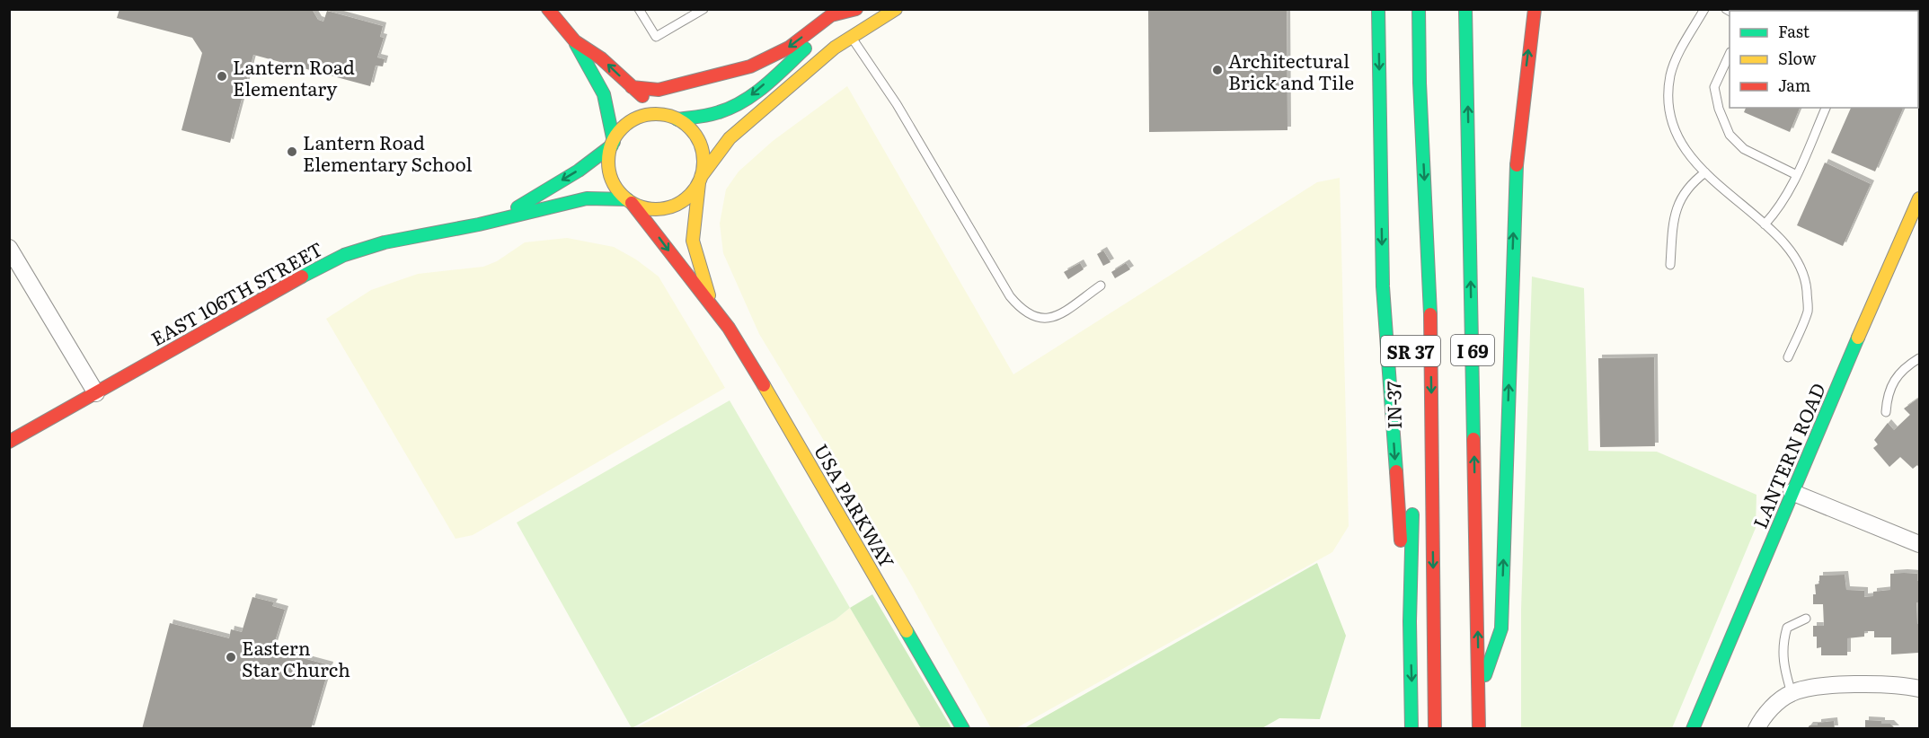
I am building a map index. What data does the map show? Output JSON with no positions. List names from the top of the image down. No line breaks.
{"streets":{"main road":["EAST 106TH STREET","I 69","LANTERN ROAD","USA PARKWAY"]},"crossings":[["EAST 106TH STREET","USA PARKWAY"]],"places":["Architectural Brick and Tile","Lantern Road Elementary","Lantern Road Elementary School","Eastern Star Church"],"legend":["Fast","Slow","Jam"]}
